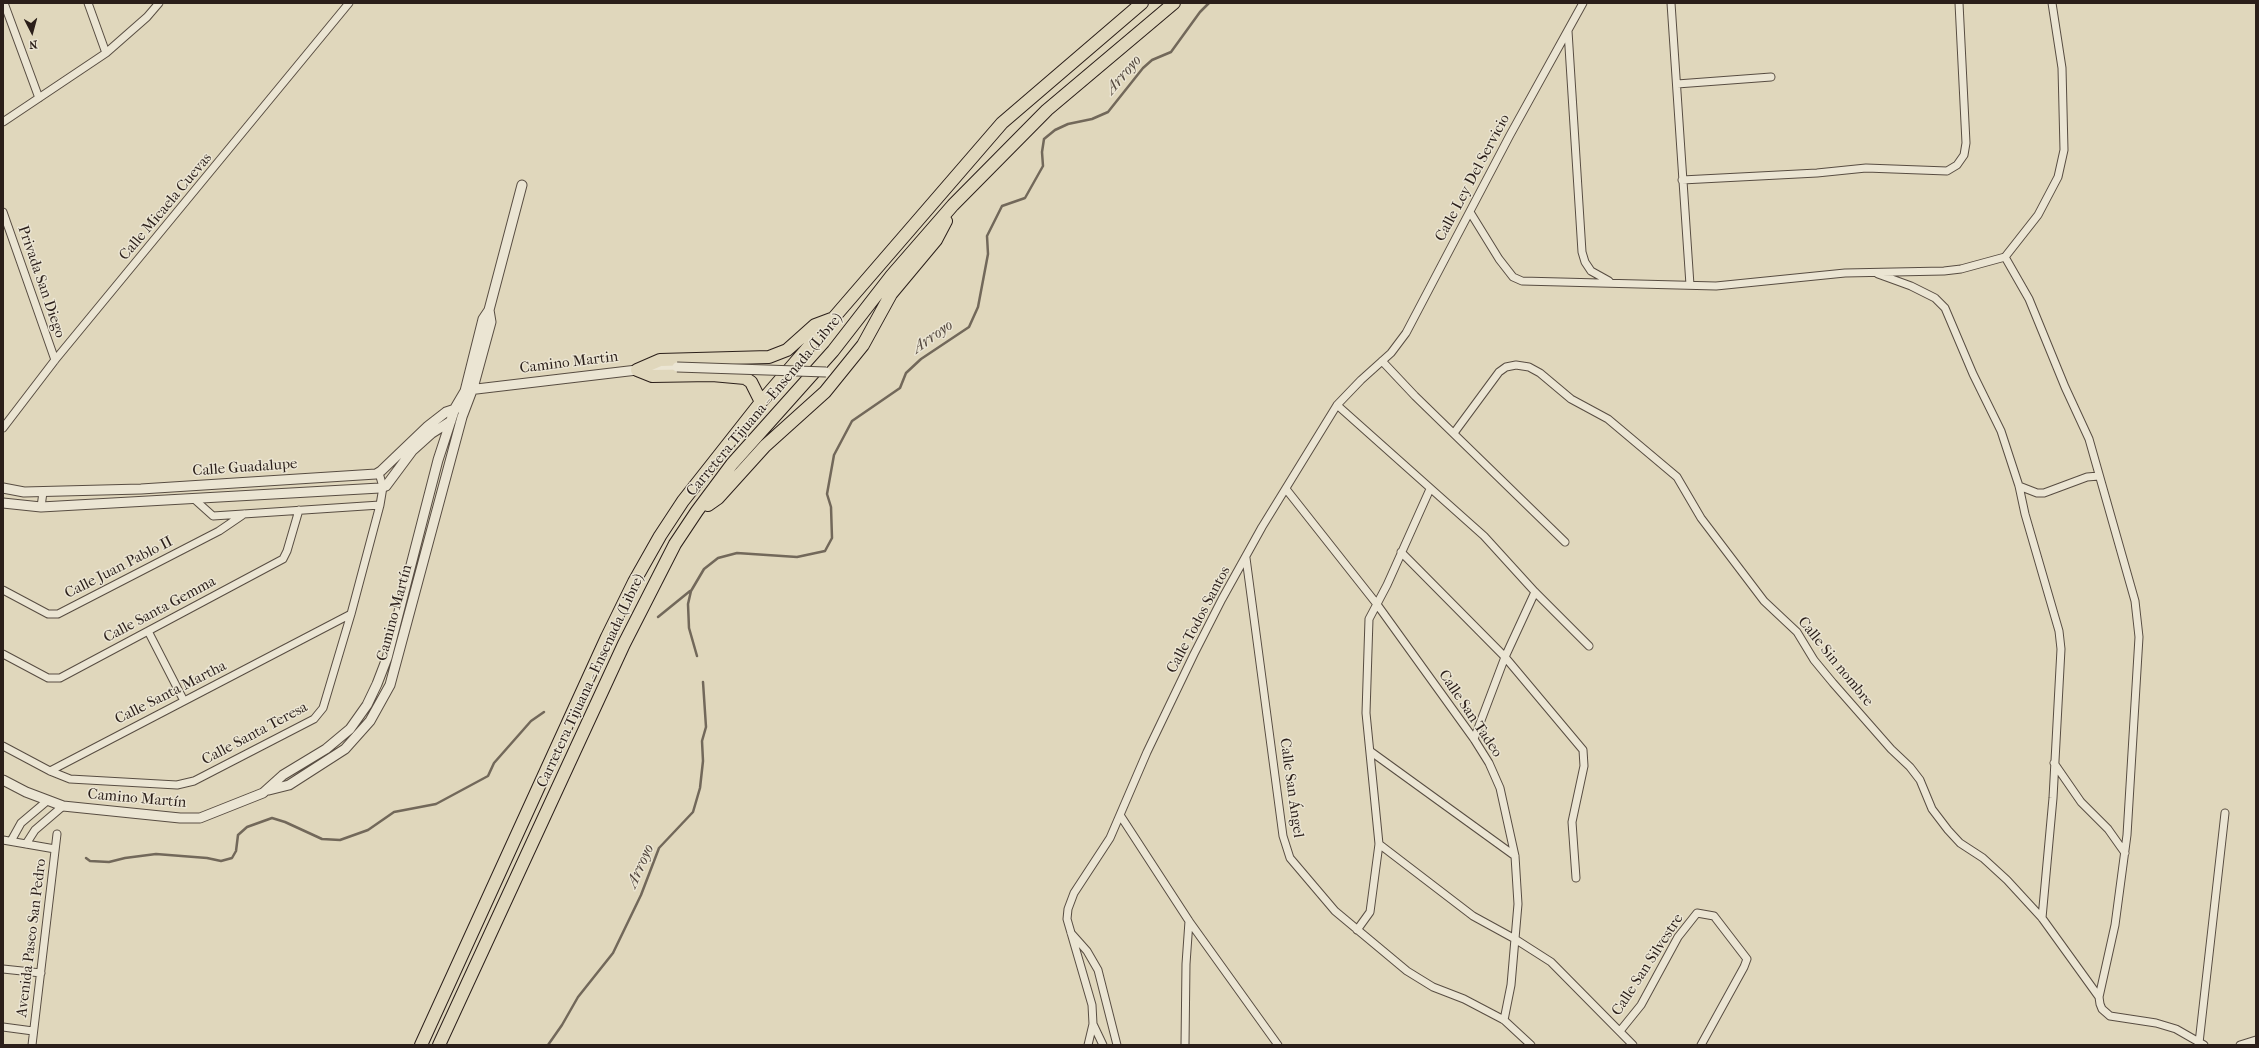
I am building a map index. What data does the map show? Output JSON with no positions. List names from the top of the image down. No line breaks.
{"streets":{"highway":["Carretera Tijuana - Ensenada (Libre)"],"street":["Calle Ley Del Servicio","Calle Micaela Cuevas","Privada San Diego","Camino Martin","Calle Guadalupe","Calle Juan Pablo II","Calle Santa Gemma","Camino Martín","Calle Todos Santos","Calle Sin nombre","Calle Santa Martha","Calle San Tadeo","Calle Santa Teresa","Calle San Ángel","Avenida Paseo San Pedro","Calle San Silvestre"]},"crossings":[["Calle Ley Del Servicio","Calle Todos Santos"],["Calle Micaela Cuevas","Privada San Diego"],["Camino Martin","Camino Martín"],["Calle Guadalupe","Calle Santa Teresa"],["Calle Todos Santos","Calle San Tadeo"],["Calle Todos Santos","Calle San Ángel"],["Calle Santa Martha","Calle Santa Teresa"],["Calle San Tadeo","Calle San Ángel"]],"water":["Arroyo"],"north":"bottom"}
